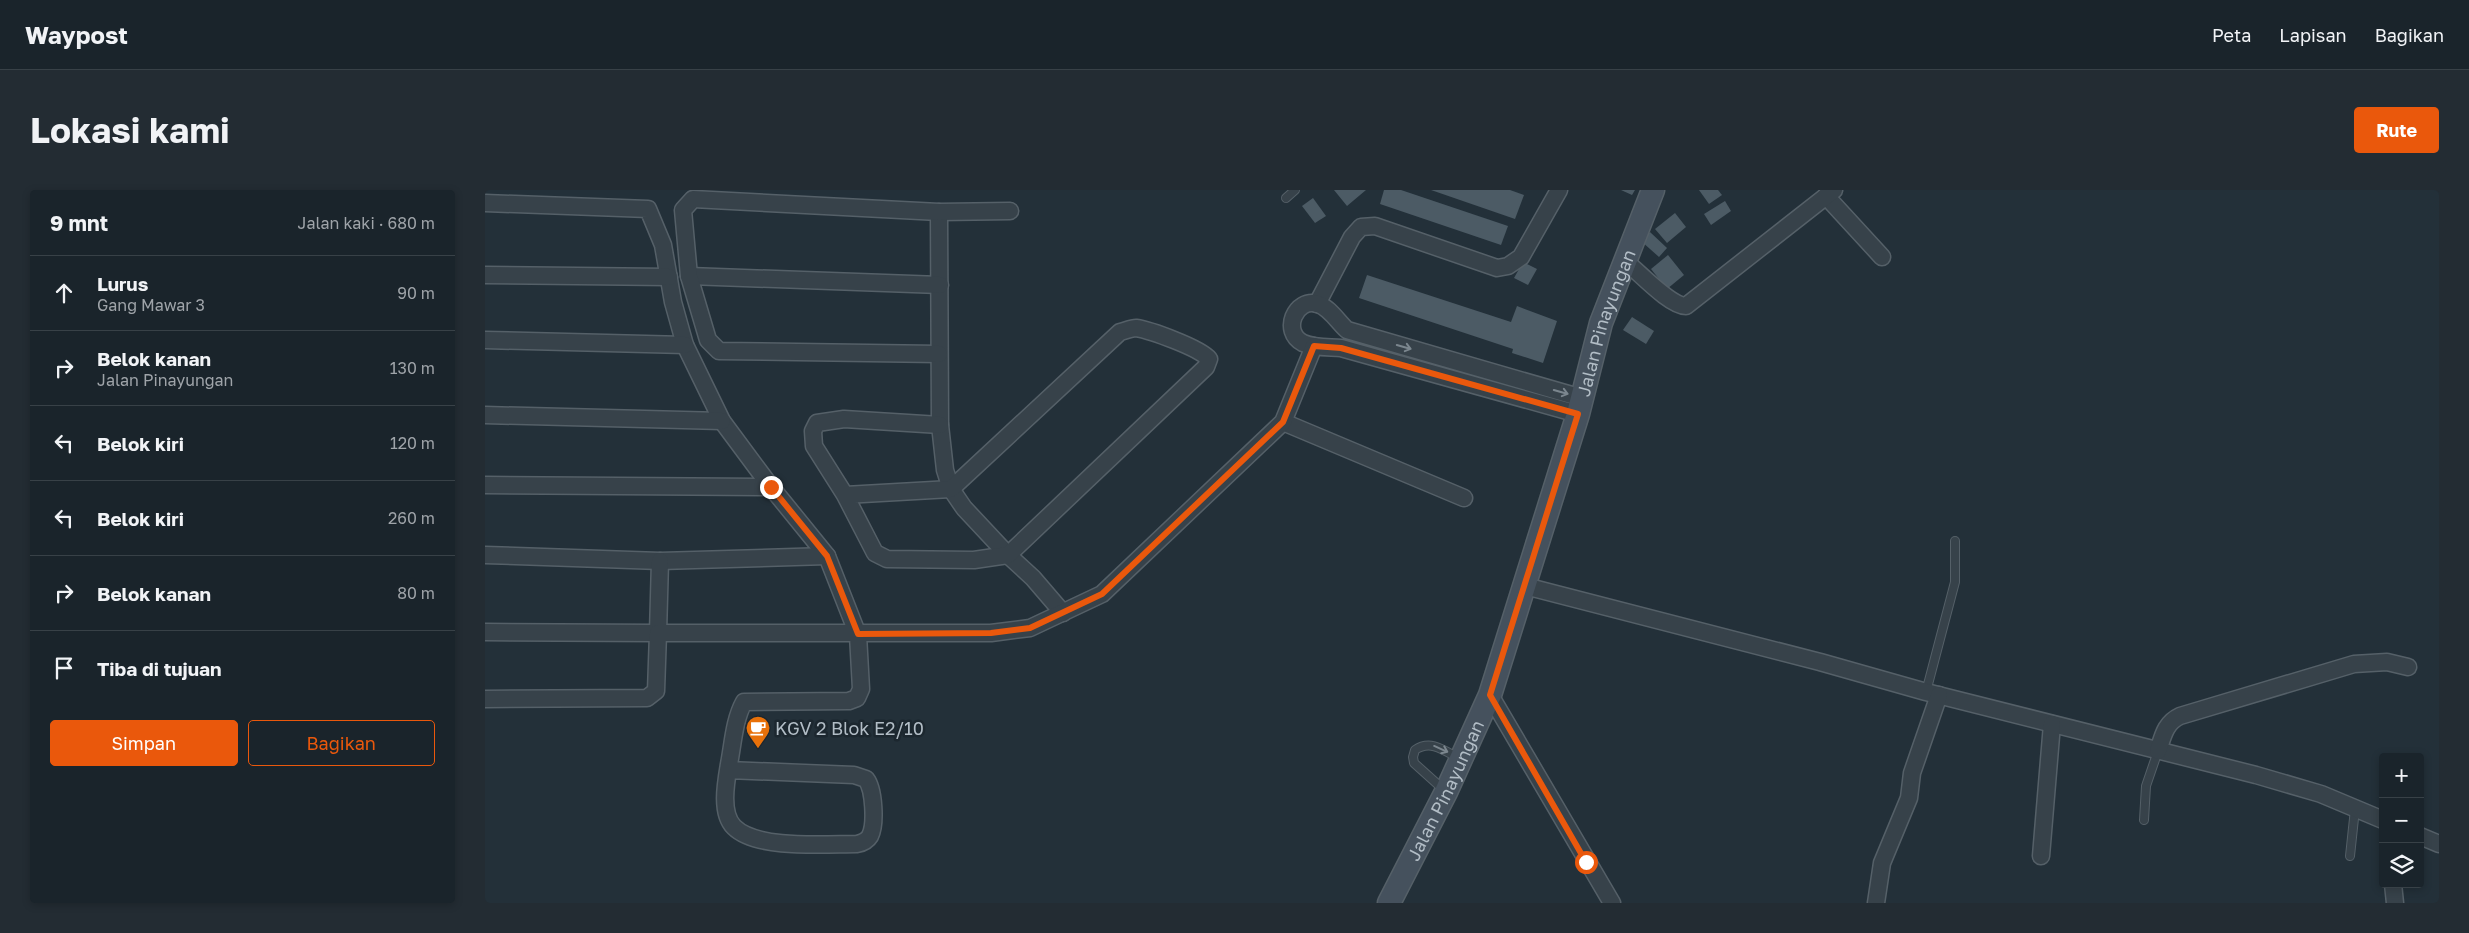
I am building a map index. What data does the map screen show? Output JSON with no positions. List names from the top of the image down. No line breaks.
{"streets":{"main road":["Jalan Pinayungan"]},"places":{"cafe":["KGV 2 Blok E2/10"]},"page":{"header":"Waypost","nav":["Peta","Lapisan","Bagikan"],"buttons":["Rute",["Simpan","Bagikan"]],"title":"Lokasi kami","heading":["9 mnt","Jalan kaki · 680 m"],"list":[["Lurus","Gang Mawar 3","90 m"],["Belok kanan","Jalan Pinayungan","130 m"],["Belok kiri","120 m"],["Belok kiri","260 m"],["Belok kanan","80 m"],"Tiba di tujuan"],"map_buttons":["+","−"]}}
